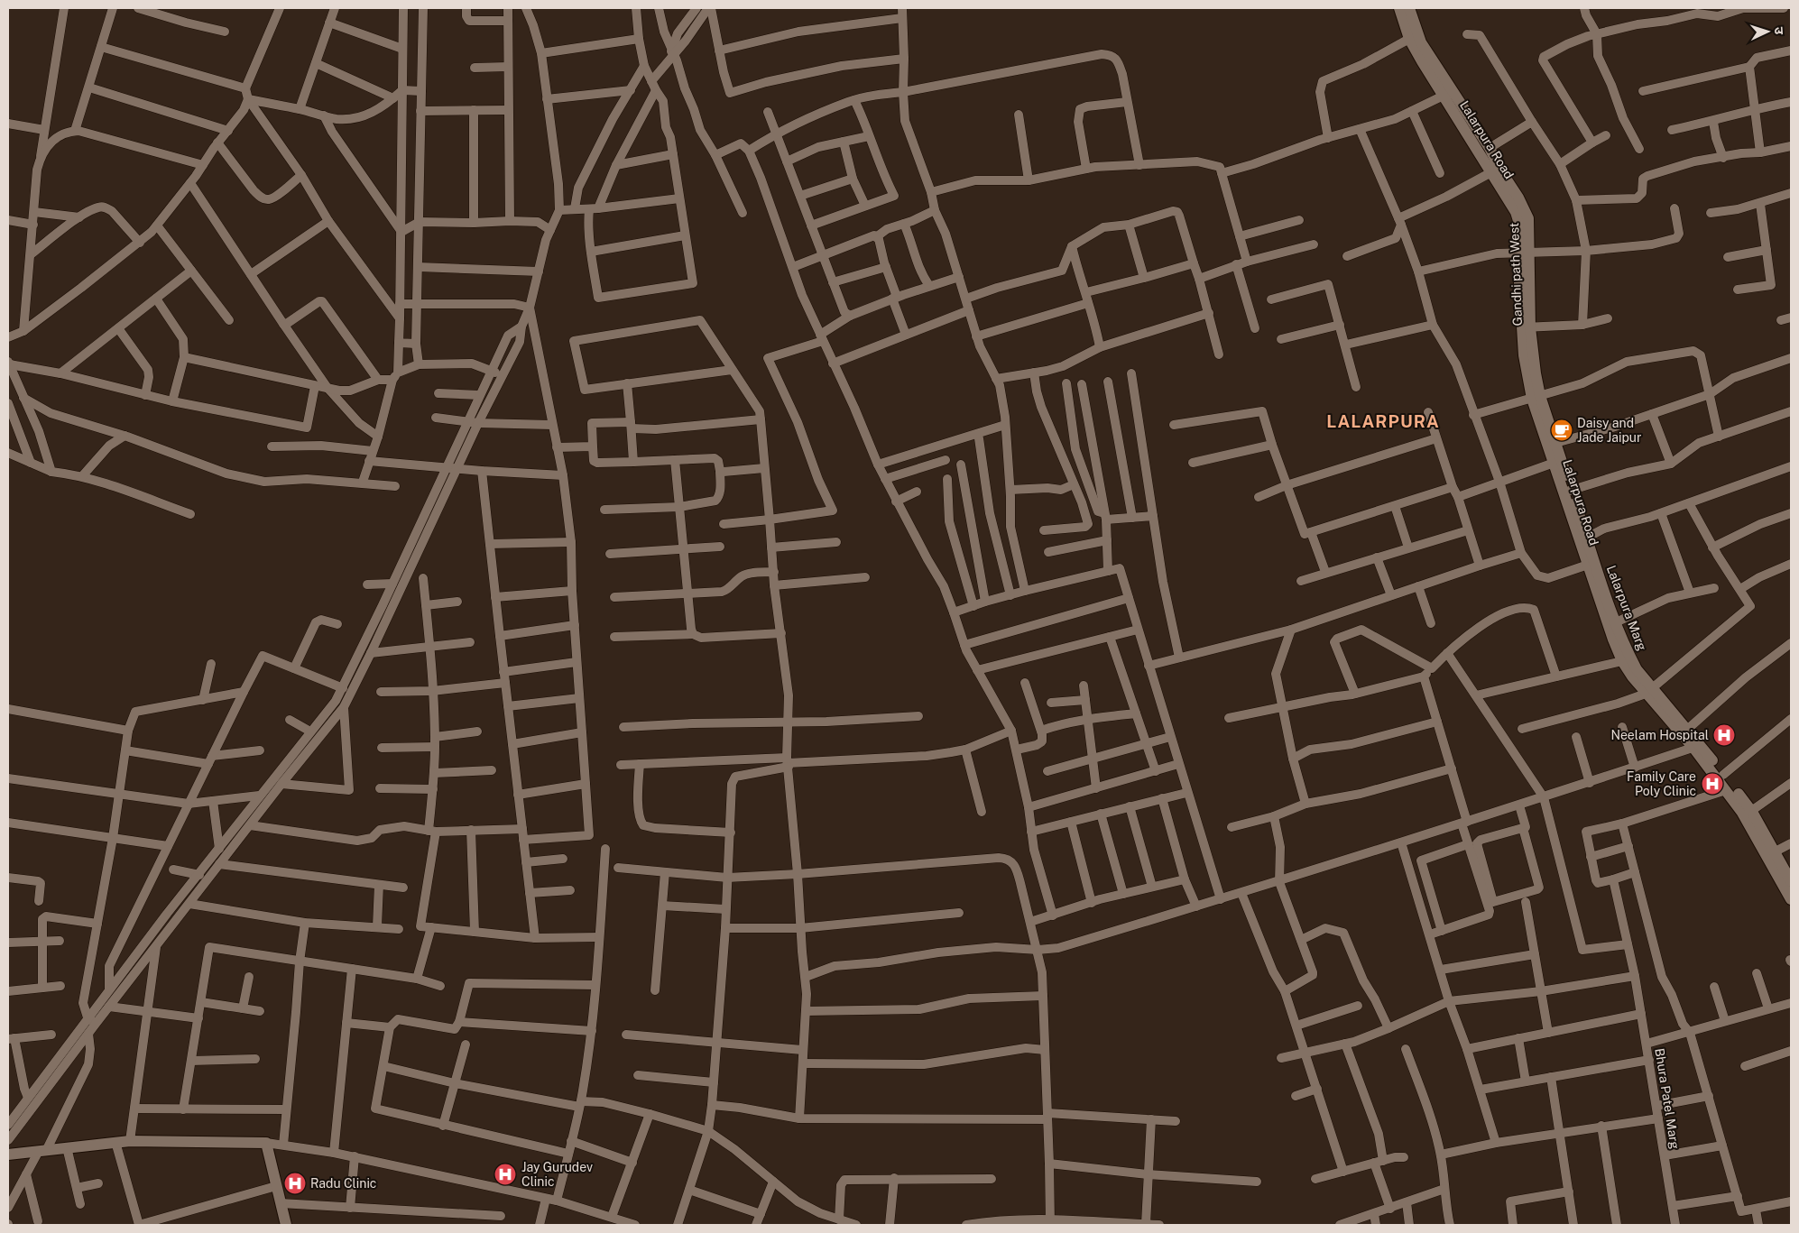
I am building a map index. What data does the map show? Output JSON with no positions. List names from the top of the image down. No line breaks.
{"streets":{"street":["Lalarpura Road","Gandhi path West","Lalarpura Marg","Bhura Patel Marg"]},"crossings":[["Lalarpura Road","Gandhi path West"],["Lalarpura Road","Lalarpura Marg"],["Gandhi path West","Lalarpura Marg"]],"districts":["LALARPURA"],"places":{"cafe":["Daisy and Jade Jaipur"],"hospital":["Neelam Hospital","Family Care Poly Clinic","Jay Gurudev Clinic","Radu Clinic"]},"north":"right"}
